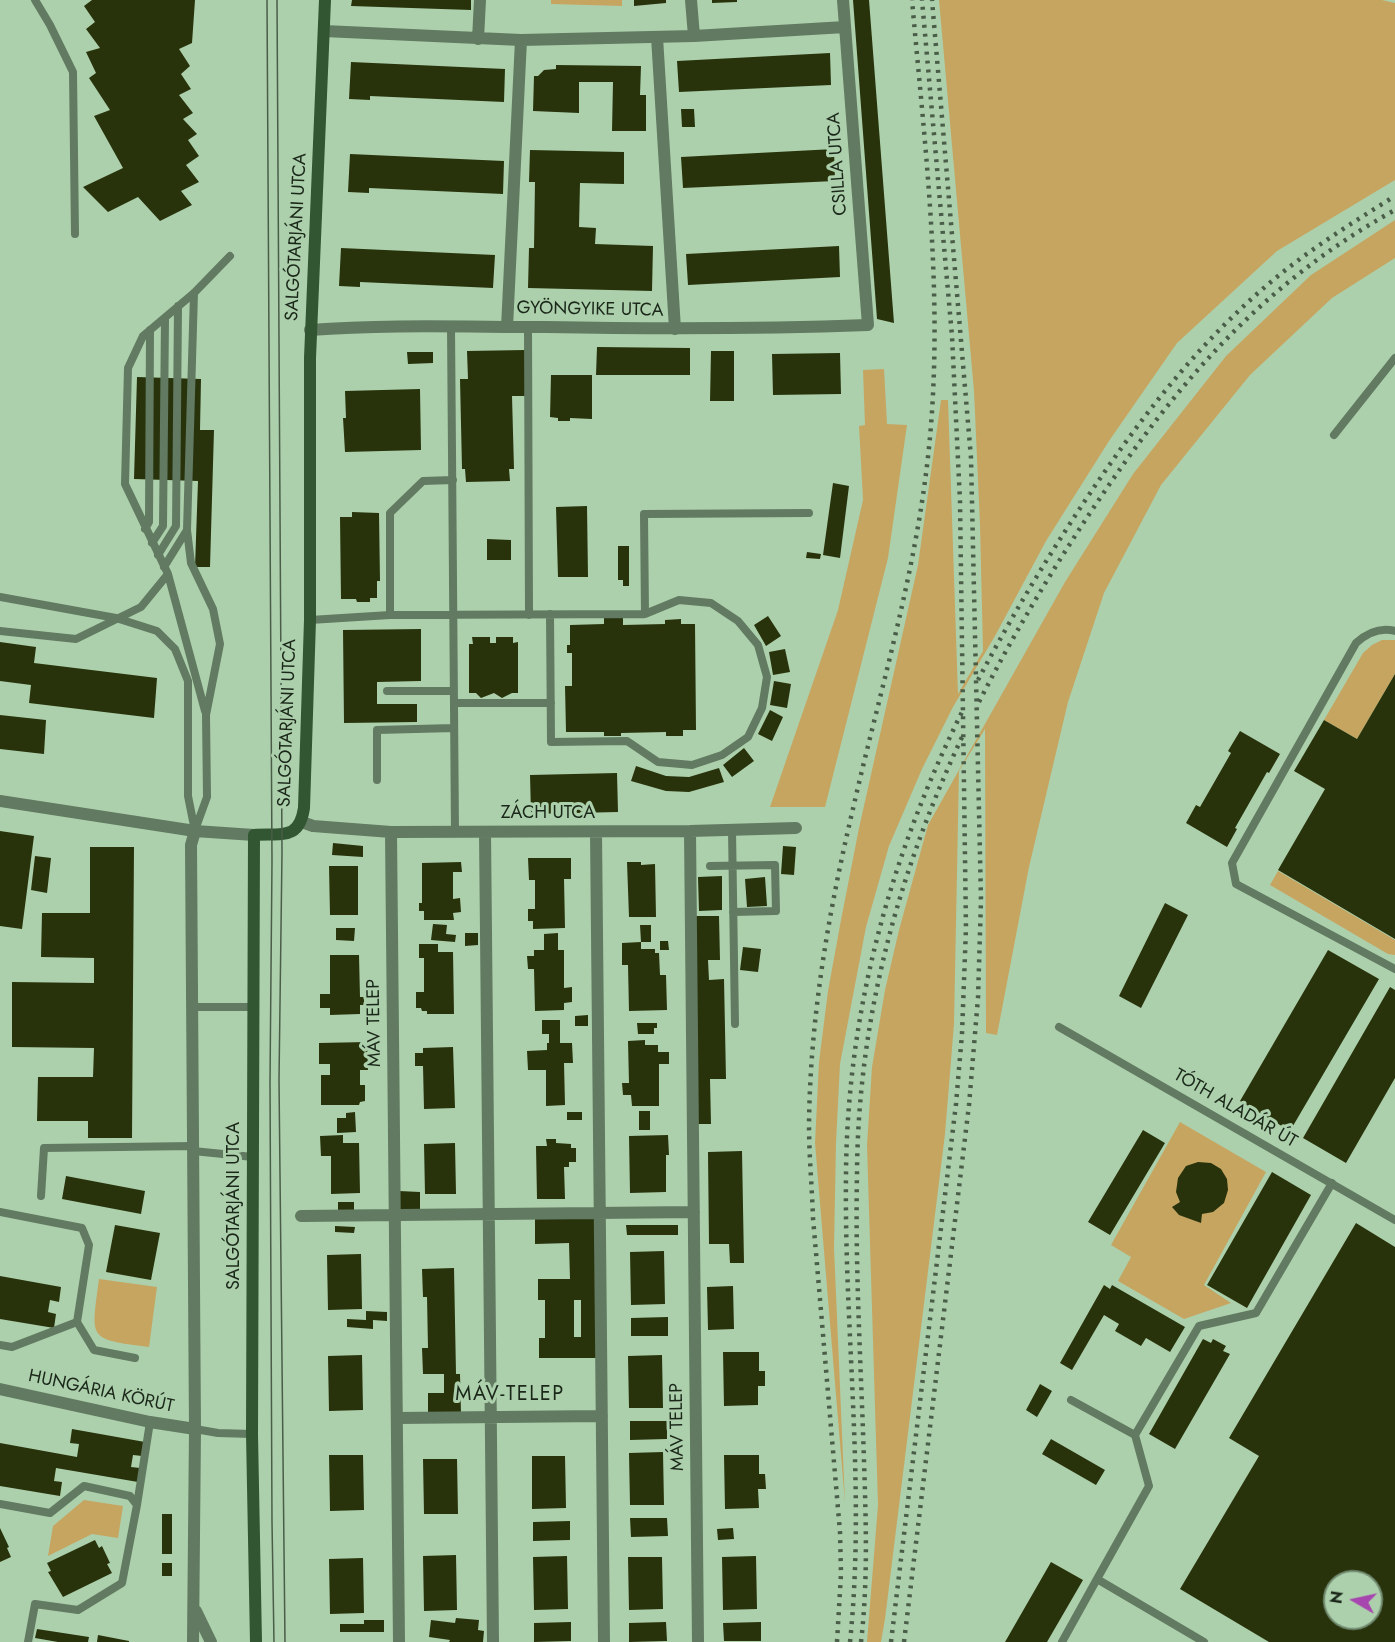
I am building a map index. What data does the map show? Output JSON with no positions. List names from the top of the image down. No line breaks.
{"streets":{"street":["CSILLA UTCA","SALGÓTARJÁNI UTCA","GYÖNGYIKE UTCA","ZÁCH UTCA","MÁV TELEP","HUNGÁRIA KÖRÚT"],"lane":["TÓTH ALADÁR ÚT"]},"crossings":[["CSILLA UTCA","GYÖNGYIKE UTCA"],["SALGÓTARJÁNI UTCA","GYÖNGYIKE UTCA"],["SALGÓTARJÁNI UTCA","ZÁCH UTCA"],["ZÁCH UTCA","MÁV TELEP"]],"districts":["MÁV-TELEP"],"north":"left"}
